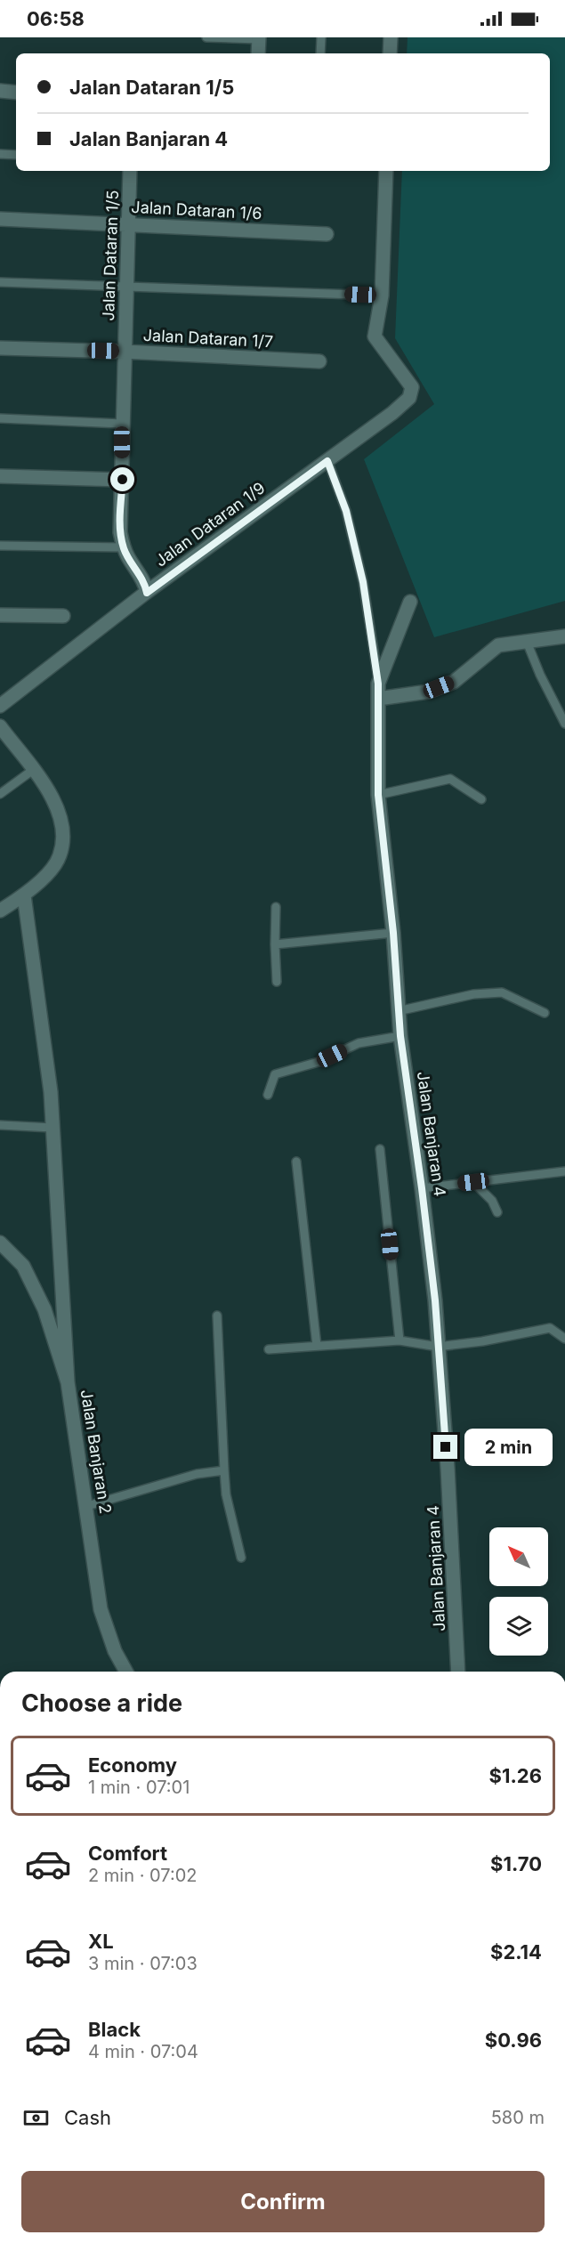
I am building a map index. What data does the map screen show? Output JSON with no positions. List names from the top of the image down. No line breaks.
{"streets":{"street":["Jalan Dataran 1/6","Jalan Dataran 1/5","Jalan Dataran 1/7","Jalan Dataran 1/9","Jalan Banjaran 4","Jalan Banjaran 2"]},"crossings":[["Jalan Dataran 1/6","Jalan Dataran 1/5"],["Jalan Dataran 1/5","Jalan Dataran 1/7"],["Jalan Dataran 1/5","Jalan Dataran 1/9"]],"north":"top left","page":{"status":"06:58","banner":["Jalan Dataran 1/5","Jalan Banjaran 4"],"bubble":"2 min","heading":"Choose a ride","list":[{"name":"Economy","note":"1 min · 07:01","value":"$1.26"},{"name":"Comfort","note":"2 min · 07:02","value":"$1.70"},{"name":"XL","note":"3 min · 07:03","value":"$2.14"},{"name":"Black","note":"4 min · 07:04","value":"$0.96"}],"pay":["Cash","580 m"],"buttons":"Confirm"}}
